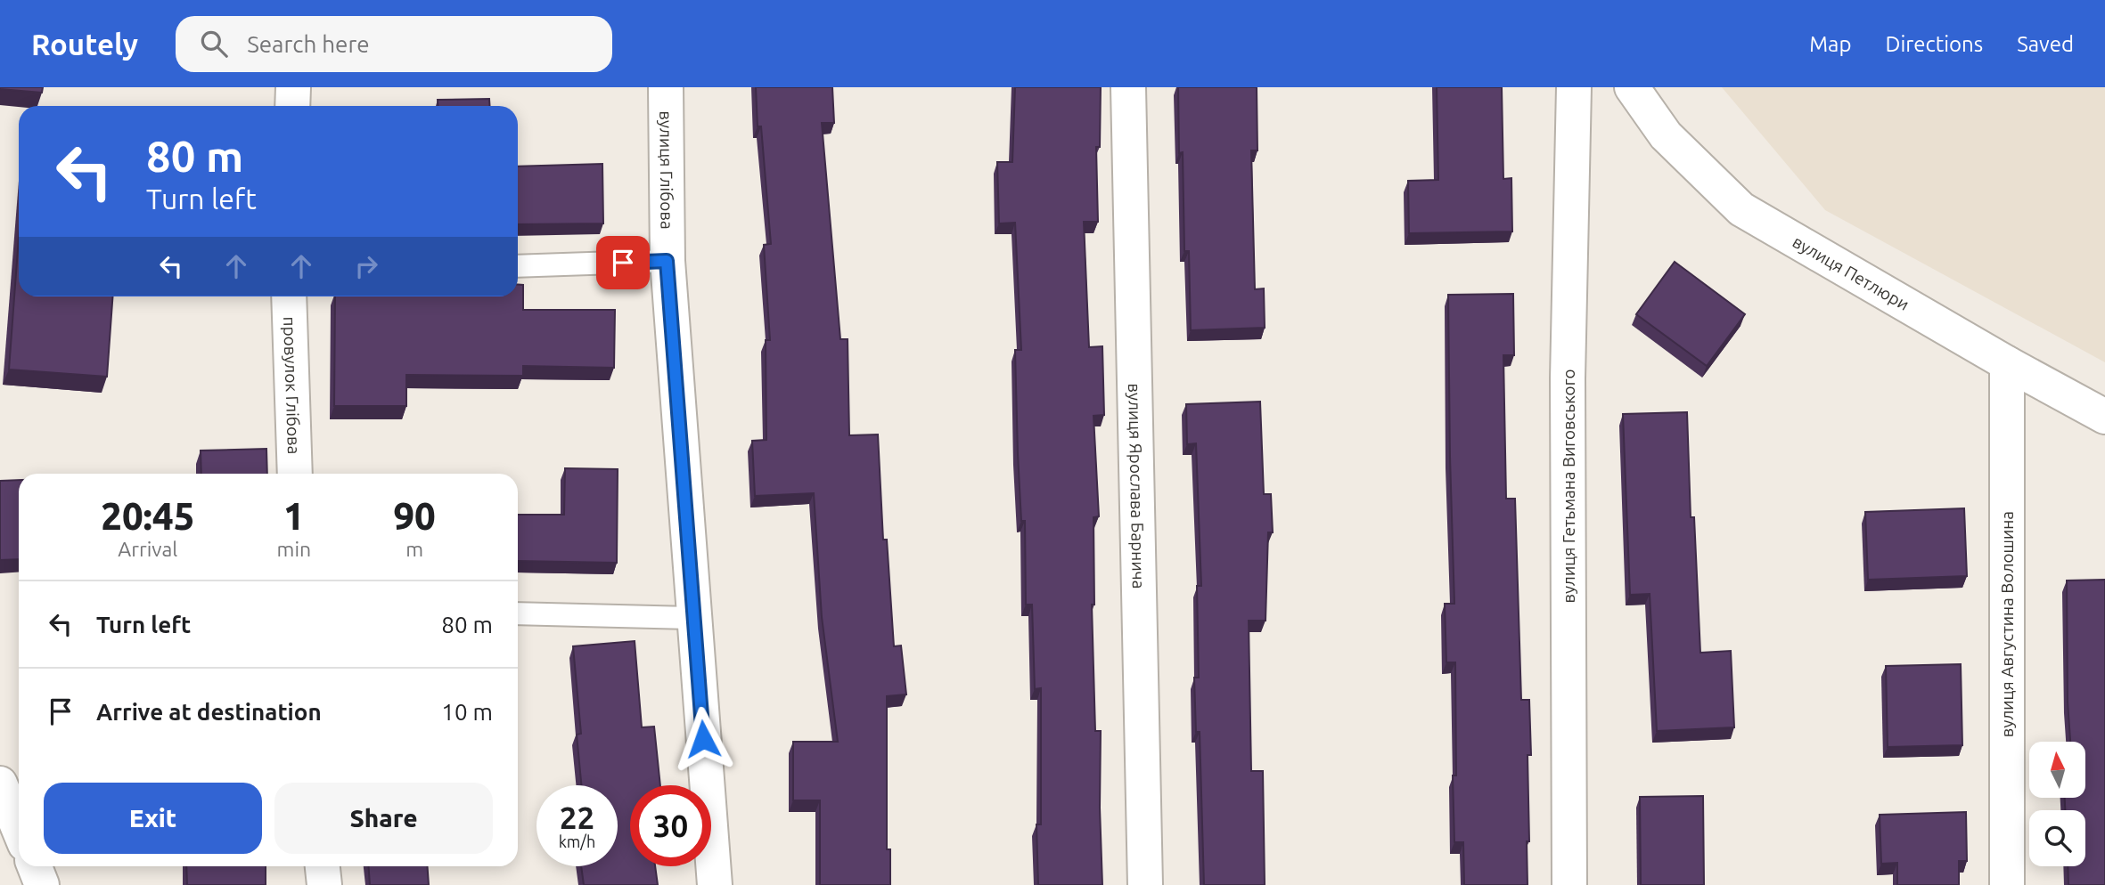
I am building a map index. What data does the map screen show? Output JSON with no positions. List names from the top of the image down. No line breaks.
{"streets":{"street":["вулиця Глібова","вулиця Петлюри","провулок Глібова","вулиця Ярослава Барнича","вулиця Гетьмана Виговського","вулиця Августина Волошина"]},"crossings":[["вулиця Петлюри","вулиця Августина Волошина"]],"north":"top","page":{"header":"Routely","search":"Search here","nav":["Map","Directions","Saved"],"turn":["80 m","Turn left"],"eta":["20:45","Arrival","1","min","90","m"],"list":[{"name":"Turn left","value":"80 m"},{"name":"Arrive at destination","value":"10 m"}],"buttons":["Exit","Share"],"speed":"22 km/h","limit":"30"}}
